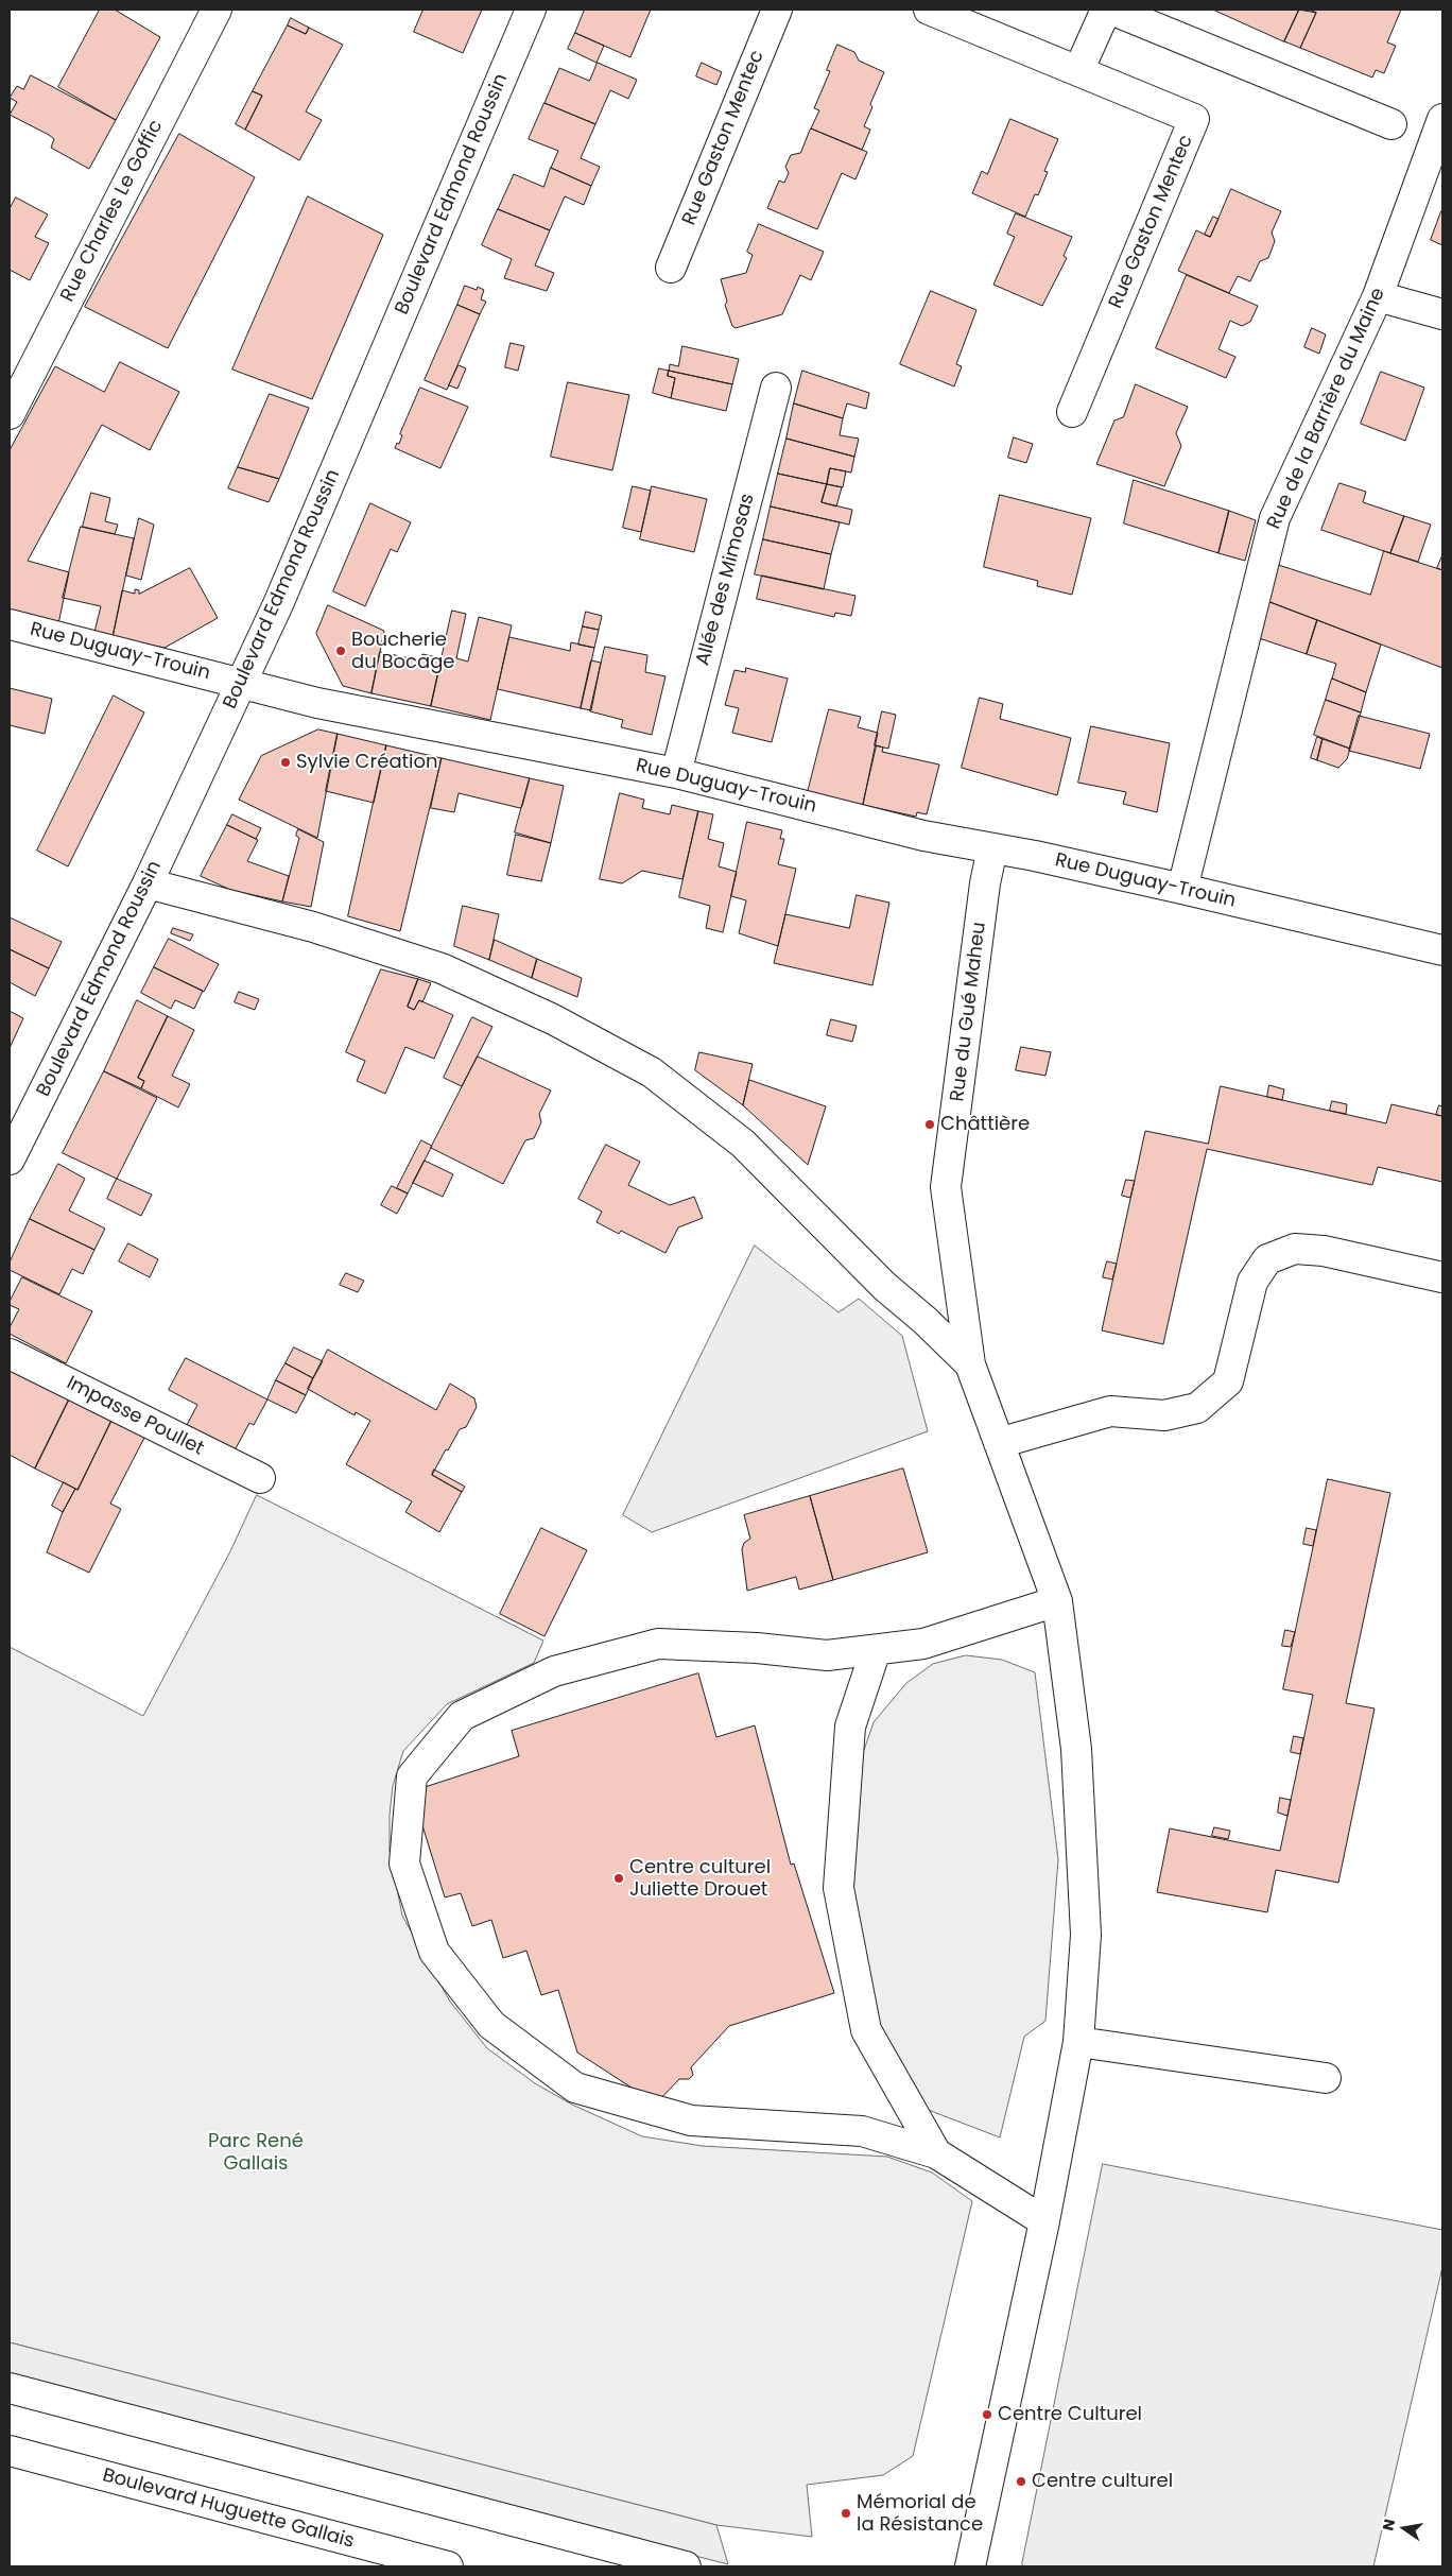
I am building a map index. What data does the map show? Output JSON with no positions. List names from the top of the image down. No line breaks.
{"streets":{"street":["Rue Gaston Mentec","Boulevard Edmond Roussin","Rue Charles Le Goffic","Rue de la Barrière du Maine","Allée des Mimosas","Rue Duguay-Trouin","Rue du Gué Maheu","Impasse Poullet","Boulevard Huguette Gallais"]},"crossings":[["Boulevard Edmond Roussin","Rue Duguay-Trouin"],["Rue de la Barrière du Maine","Rue Duguay-Trouin"],["Allée des Mimosas","Rue Duguay-Trouin"],["Rue Duguay-Trouin","Rue du Gué Maheu"]],"parks":["Parc René Gallais"],"places":["Boucherie du Bocage","Sylvie Création","Châttière","Centre culturel Juliette Drouet","Centre Culturel","Centre culturel","Mémorial de la Résistance"],"north":"left"}
